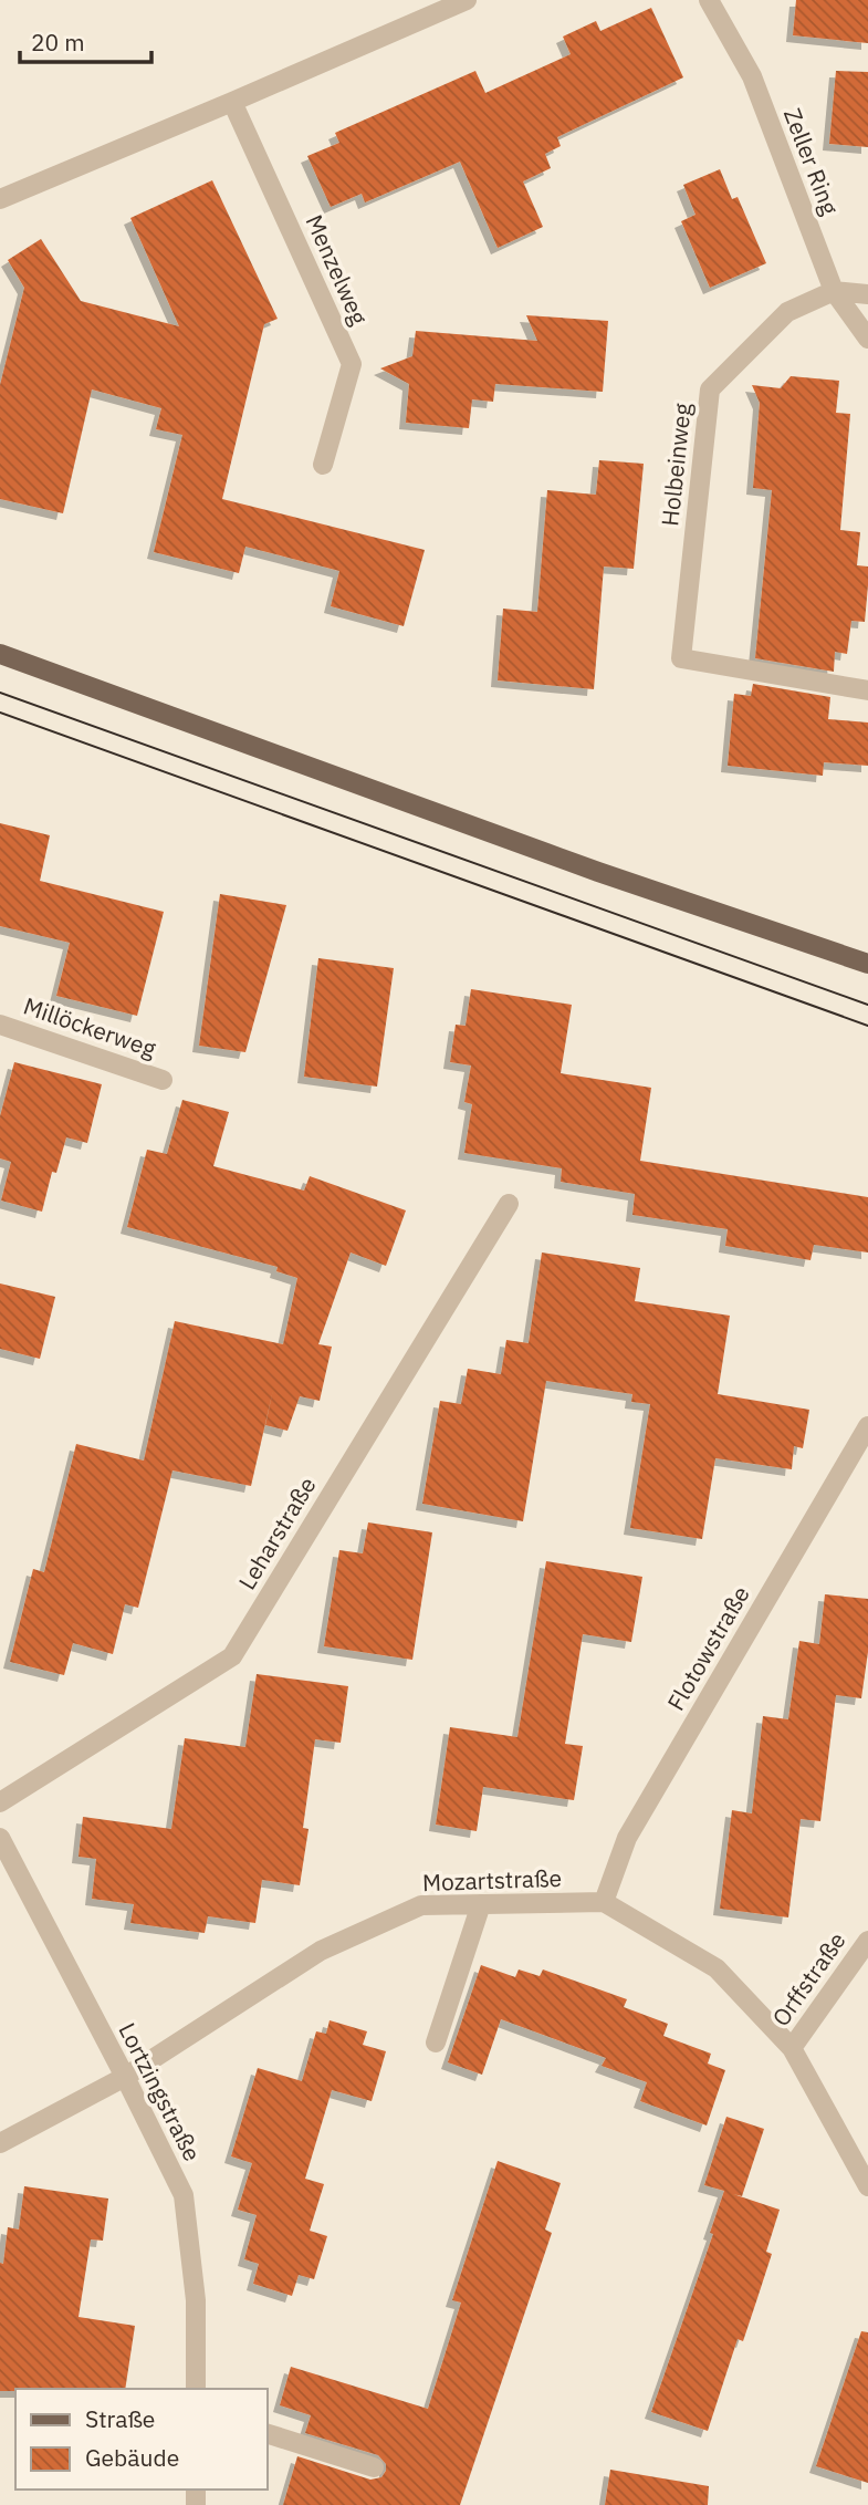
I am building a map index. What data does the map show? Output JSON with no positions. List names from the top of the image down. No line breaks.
{"streets":{"street":["Zeller Ring","Menzelweg","Holbeinweg","Millöckerweg","Leharstraße","Flotowstraße","Mozartstraße","Orffstraße","Lortzingstraße"]},"crossings":[["Zeller Ring","Holbeinweg"],["Flotowstraße","Mozartstraße"],["Mozartstraße","Lortzingstraße"]],"legend":["Straße","Gebäude"],"scale_bar":"20 m"}
